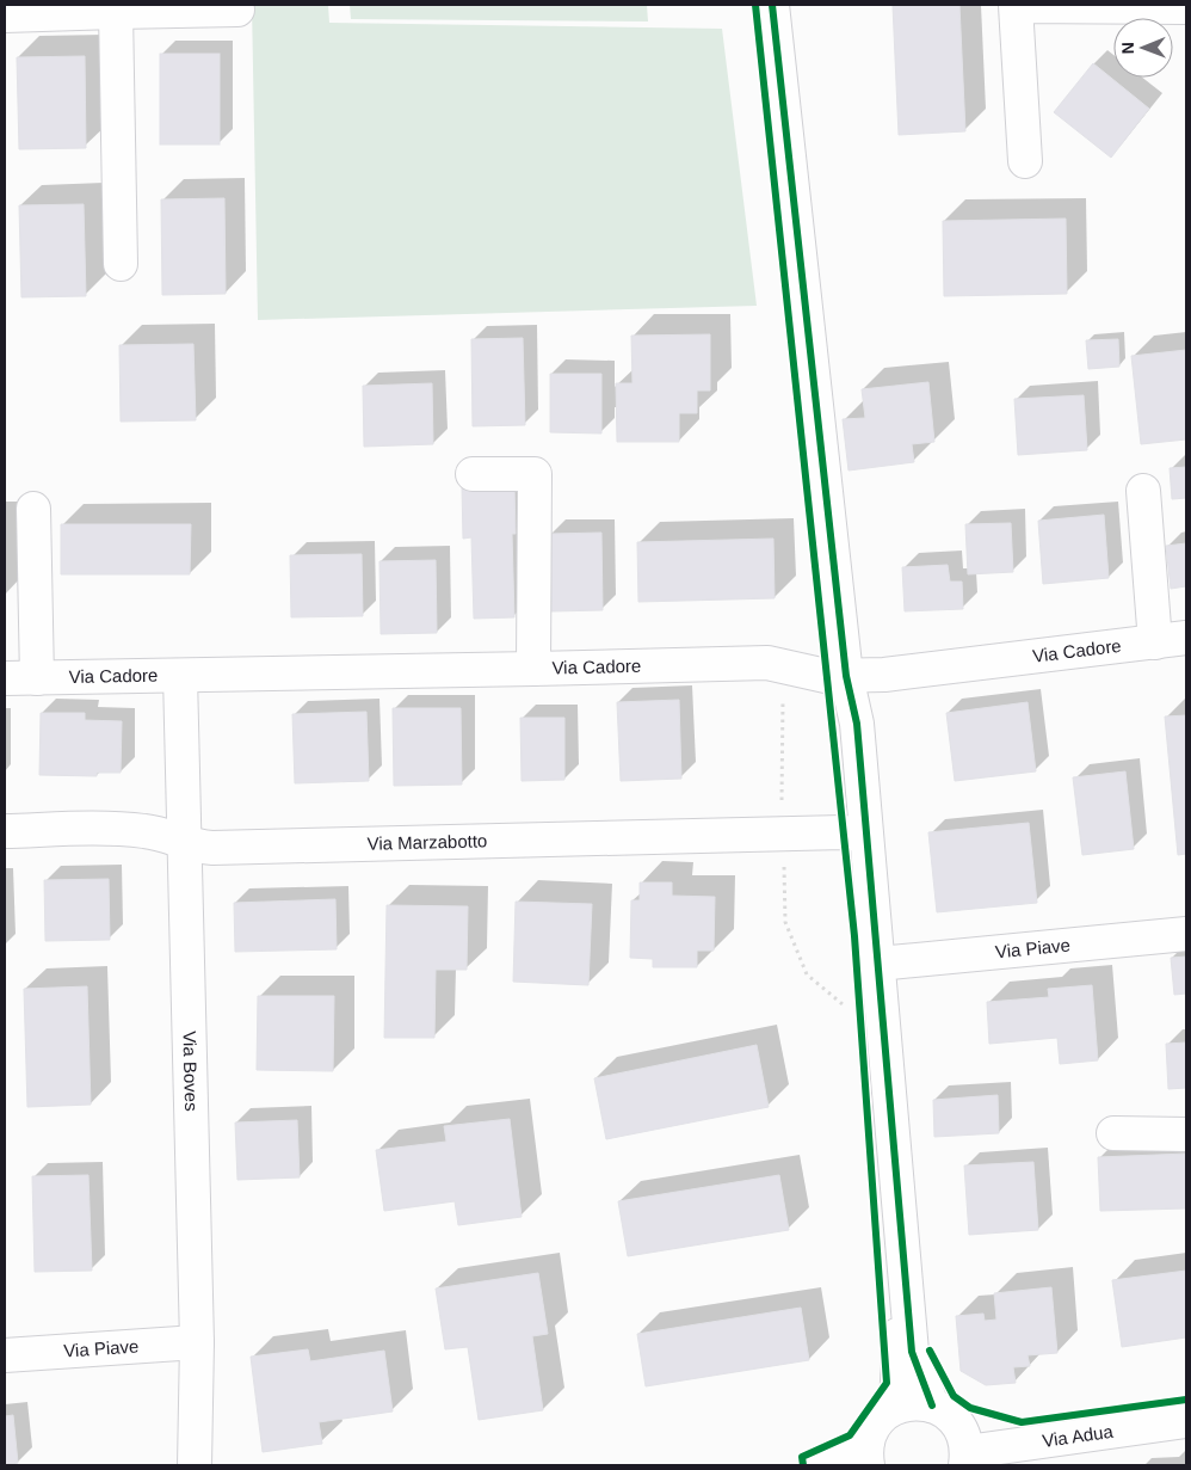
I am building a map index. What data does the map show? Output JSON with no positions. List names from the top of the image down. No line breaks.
{"streets":{"street":["Via Cadore","Via Marzabotto","Via Piave","Via Boves","Via Adua"]},"crossings":[["Via Cadore","Via Boves"],["Via Marzabotto","Via Boves"],["Via Piave","Via Boves"]],"north":"left"}
